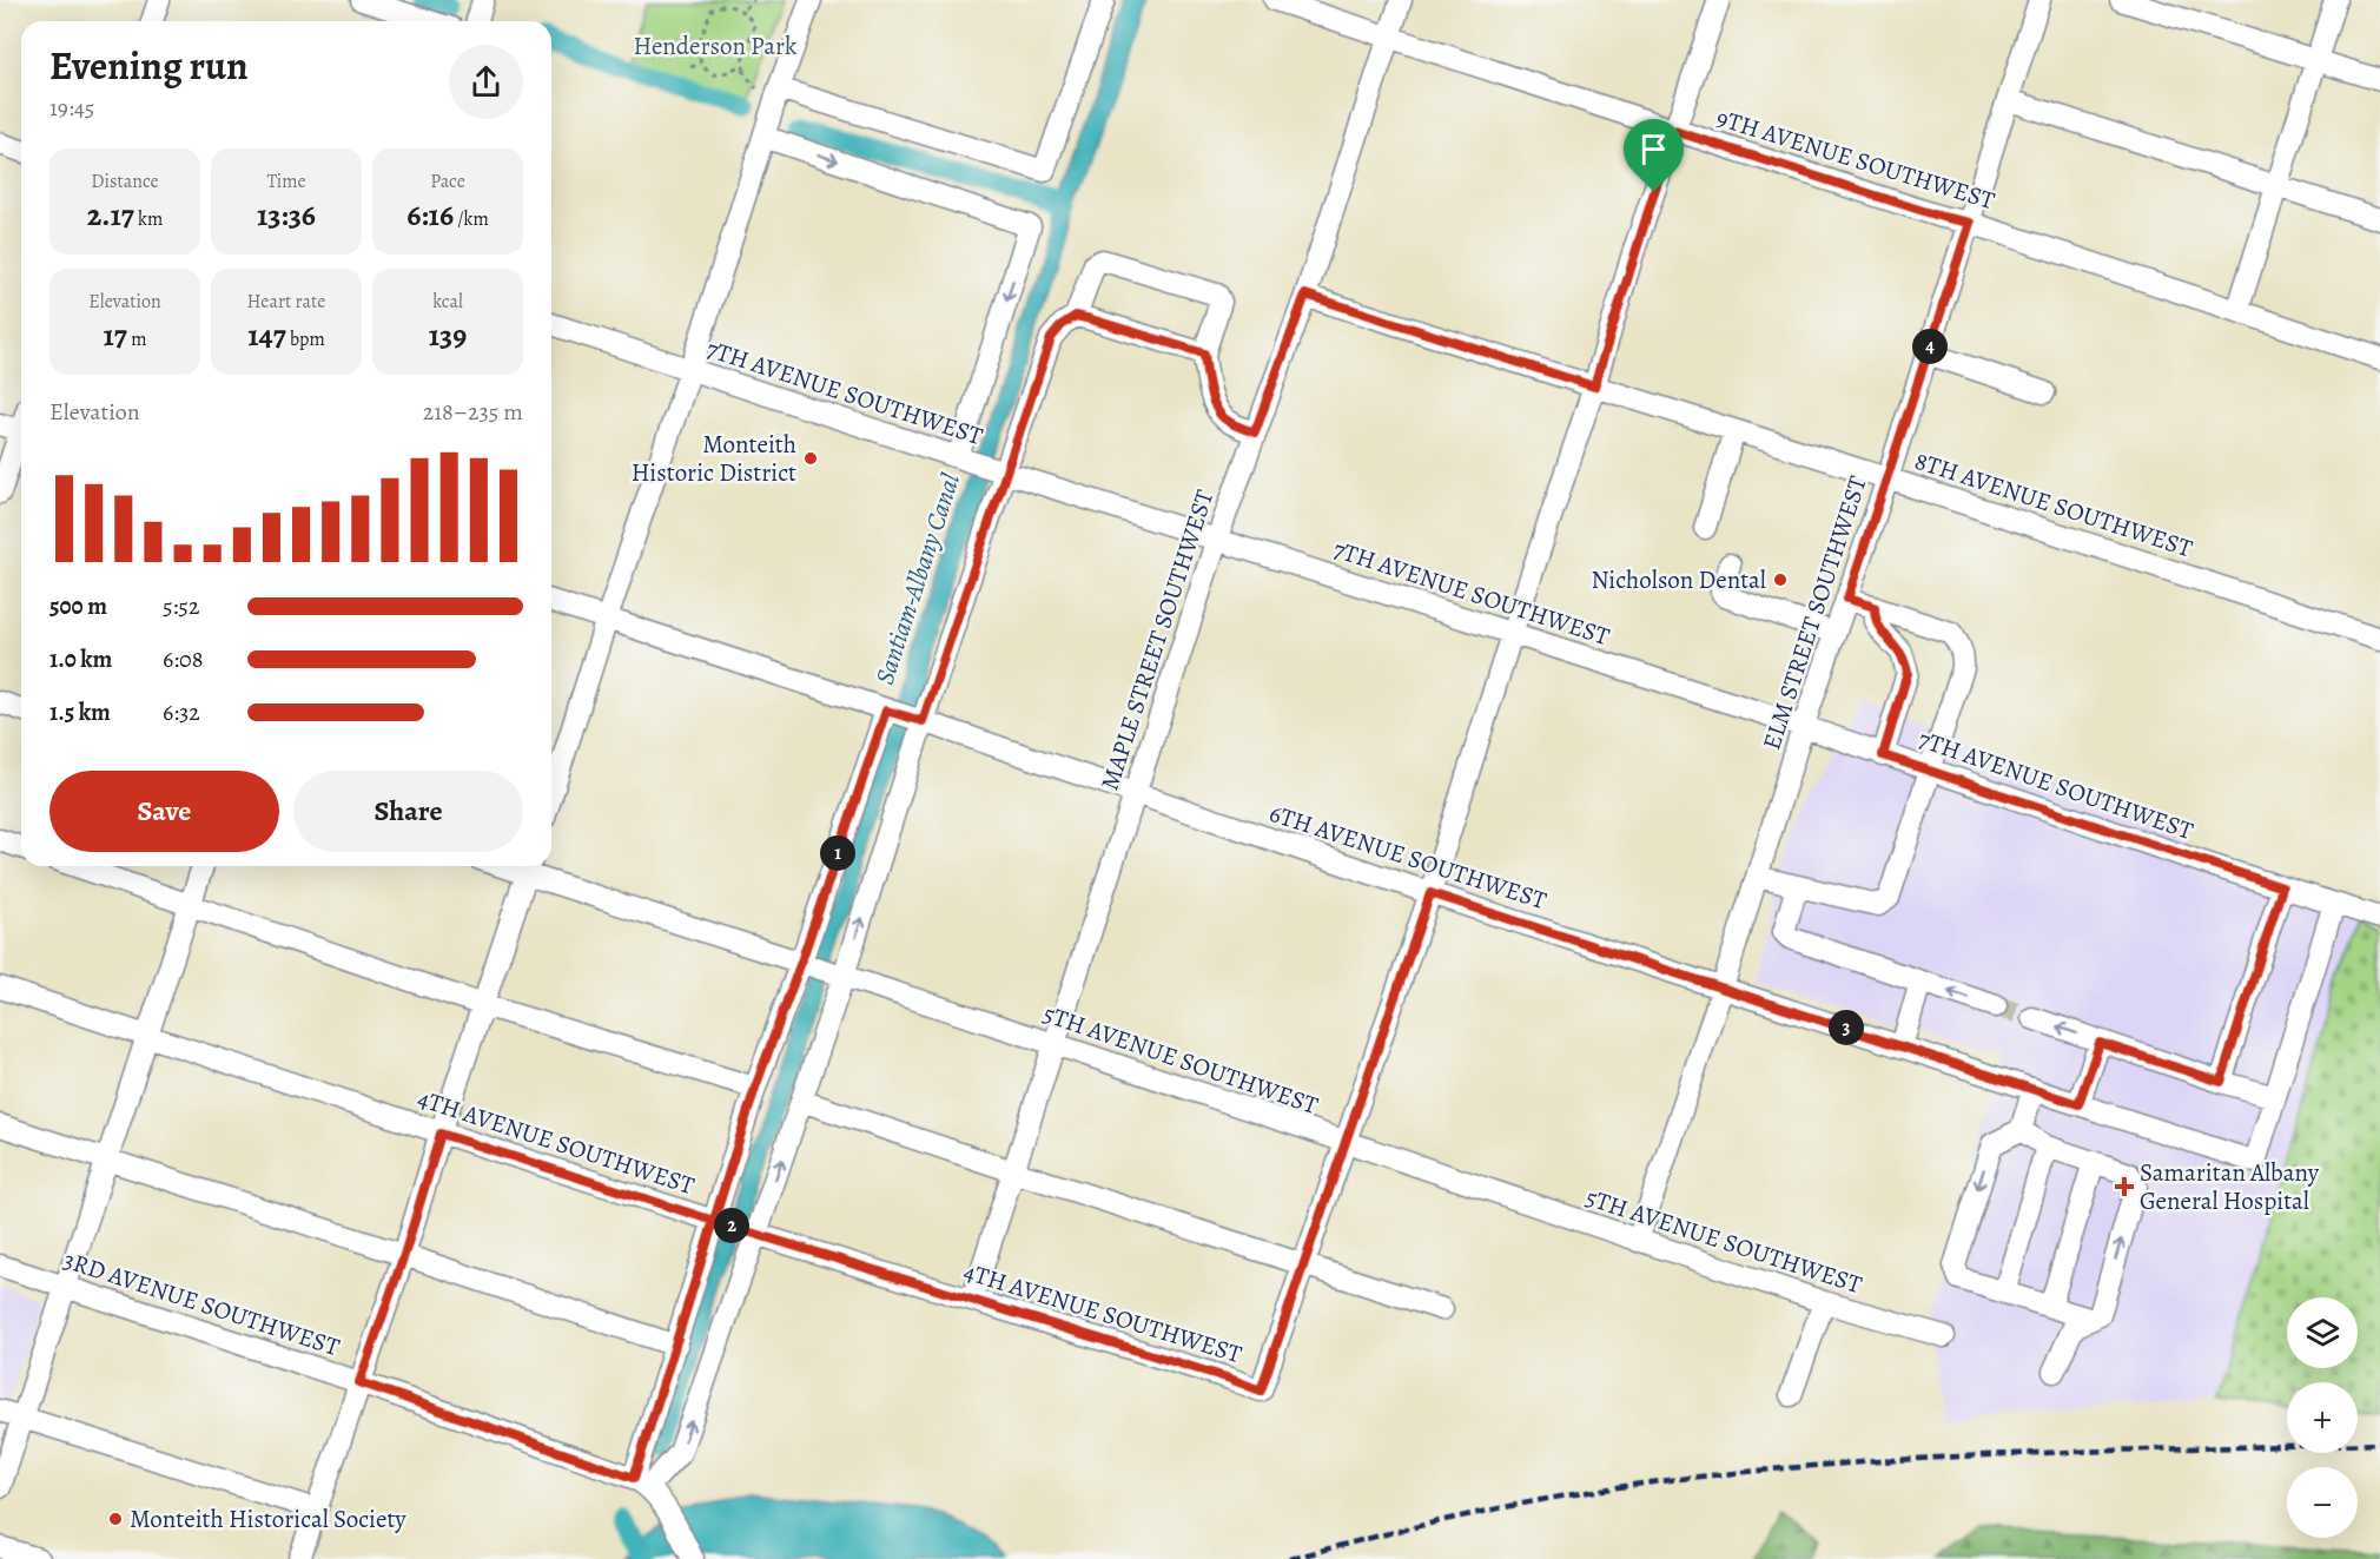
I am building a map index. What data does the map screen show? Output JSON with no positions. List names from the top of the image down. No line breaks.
{"streets":{"street":["9TH AVENUE SOUTHWEST","7TH AVENUE SOUTHWEST","8TH AVENUE SOUTHWEST","ELM STREET SOUTHWEST","MAPLE STREET SOUTHWEST","6TH AVENUE SOUTHWEST","5TH AVENUE SOUTHWEST","4TH AVENUE SOUTHWEST","3RD AVENUE SOUTHWEST"]},"crossings":[["9TH AVENUE SOUTHWEST","ELM STREET SOUTHWEST"],["9TH AVENUE SOUTHWEST","MAPLE STREET SOUTHWEST"],["7TH AVENUE SOUTHWEST","ELM STREET SOUTHWEST"],["7TH AVENUE SOUTHWEST","MAPLE STREET SOUTHWEST"],["8TH AVENUE SOUTHWEST","ELM STREET SOUTHWEST"],["8TH AVENUE SOUTHWEST","MAPLE STREET SOUTHWEST"],["ELM STREET SOUTHWEST","6TH AVENUE SOUTHWEST"],["ELM STREET SOUTHWEST","5TH AVENUE SOUTHWEST"],["MAPLE STREET SOUTHWEST","6TH AVENUE SOUTHWEST"],["MAPLE STREET SOUTHWEST","5TH AVENUE SOUTHWEST"],["MAPLE STREET SOUTHWEST","4TH AVENUE SOUTHWEST"]],"water":["Santiam-Albany Canal"],"parks":["Henderson Park"],"places":{"other":["Monteith Historic District","Nicholson Dental","Monteith Historical Society"],"health":["Samaritan Albany General Hospital"]},"page":{"heading":["Evening run","19:45"],"stats":[["Distance","2.17 km"],["Time","13:36"],["Pace","6:16 /km"],["Elevation","17 m"],["Heart rate","147 bpm"],["kcal","139"]],"pins":["4","1","3","2"],"chart":["Elevation","218–235 m"],"list":[{"name":"500 m","note":"5:52"},{"name":"1.0 km","note":"6:08"},{"name":"1.5 km","note":"6:32"}],"buttons":["Save","Share"],"map_buttons":["+","−"]}}
